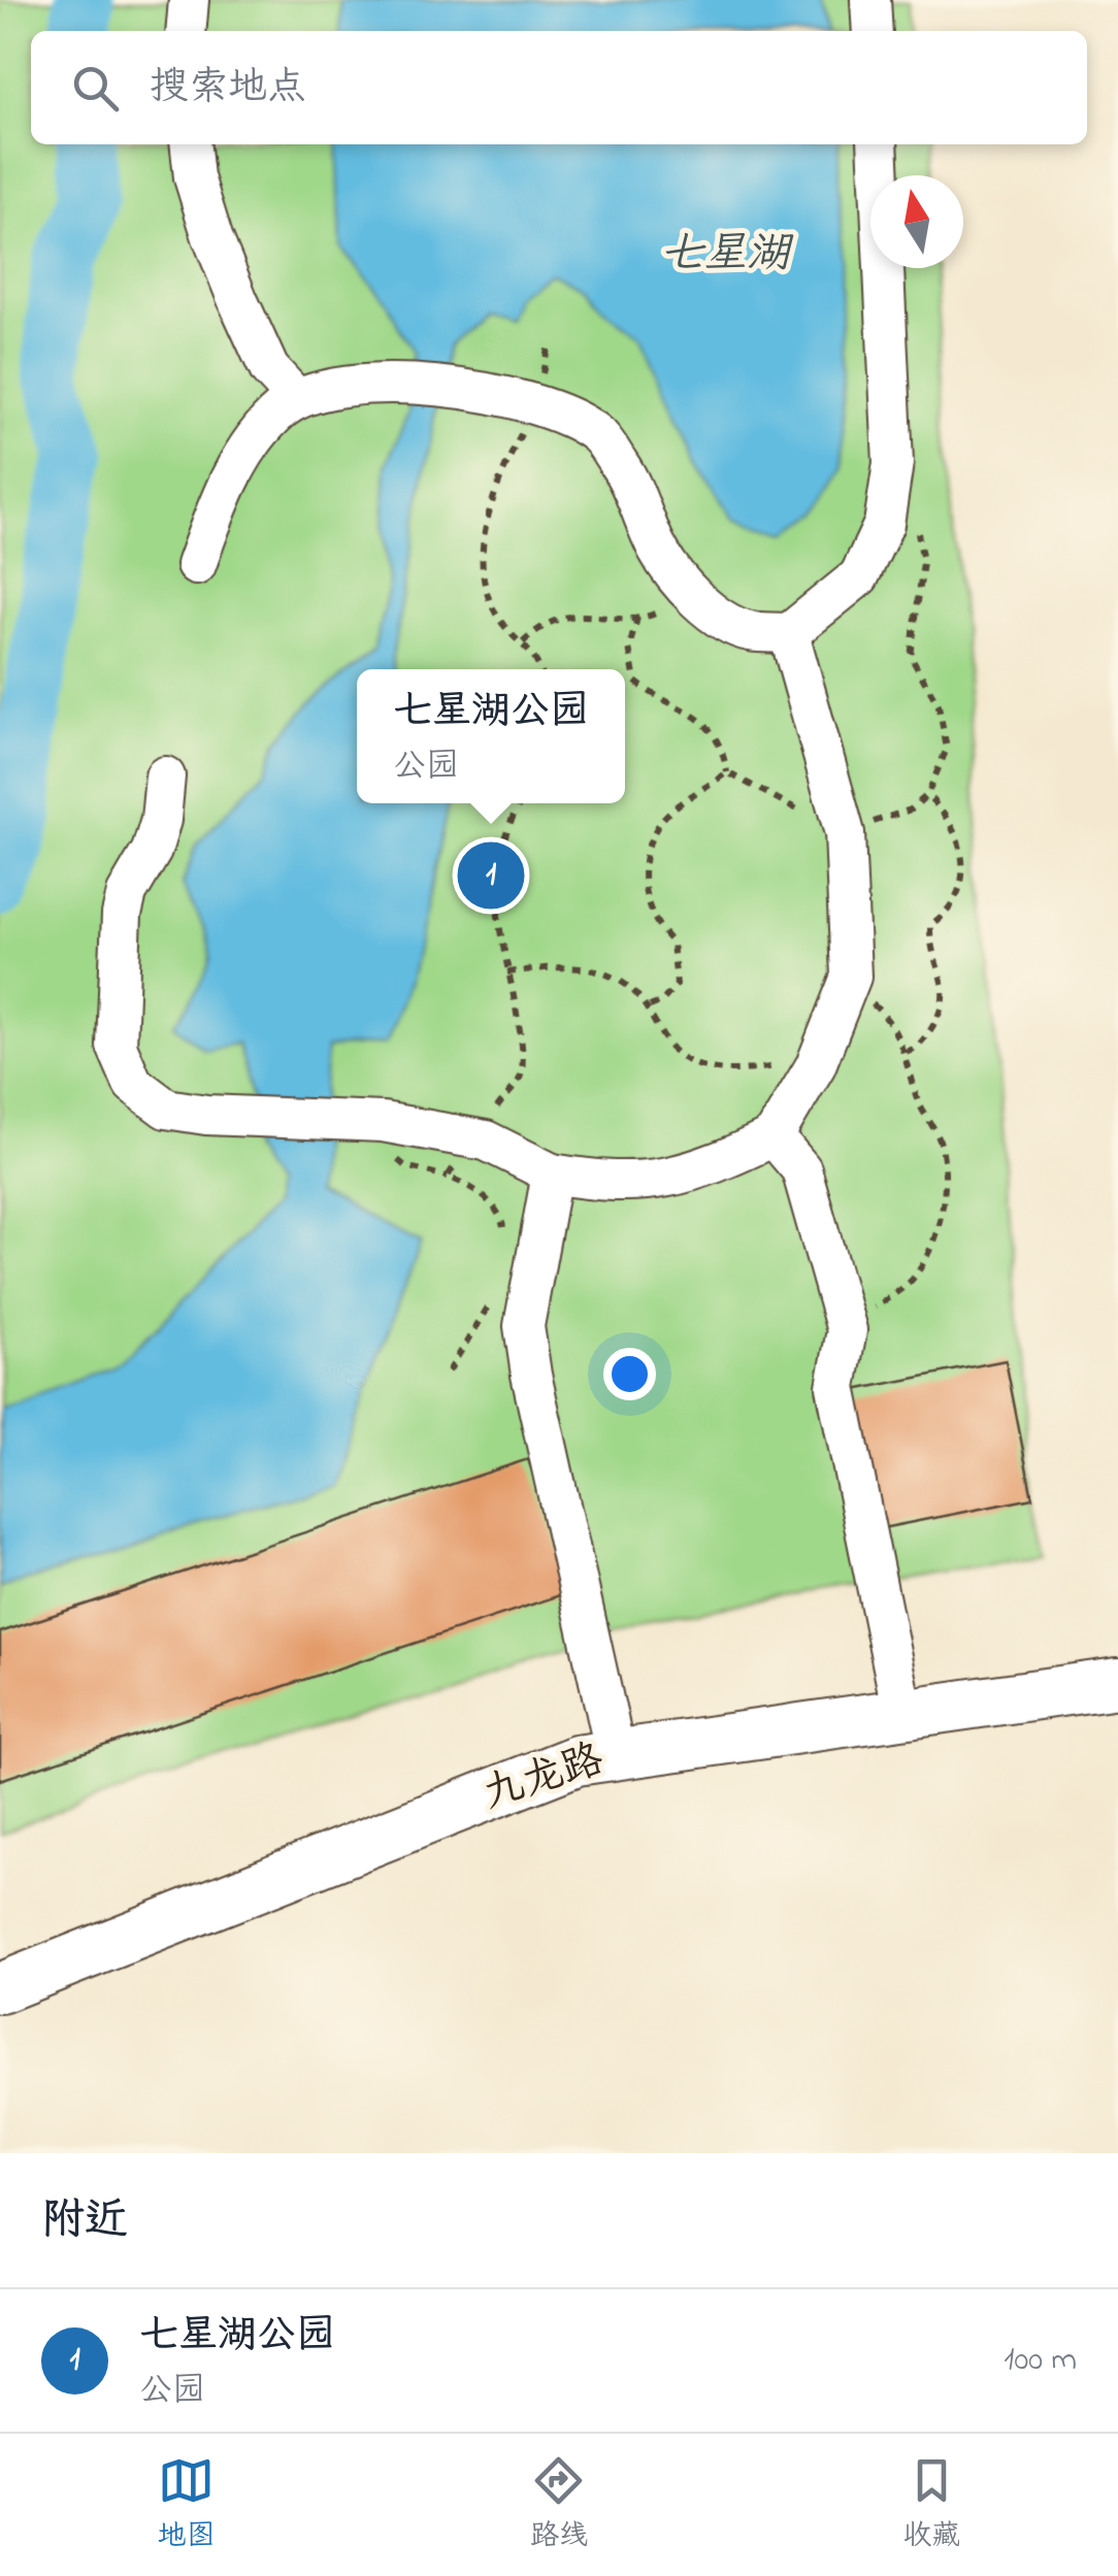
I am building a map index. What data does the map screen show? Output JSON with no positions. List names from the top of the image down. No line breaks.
{"streets":{"main road":["九龙路"]},"water":["七星湖"],"north":"top","page":{"search":"搜索地点","popup":["七星湖公园","公园"],"pins":"1","heading":"附近","list":[{"mark":"1","name":"七星湖公园","note":"公园","value":"100 m"}],"nav":["地图","路线","收藏"]}}
